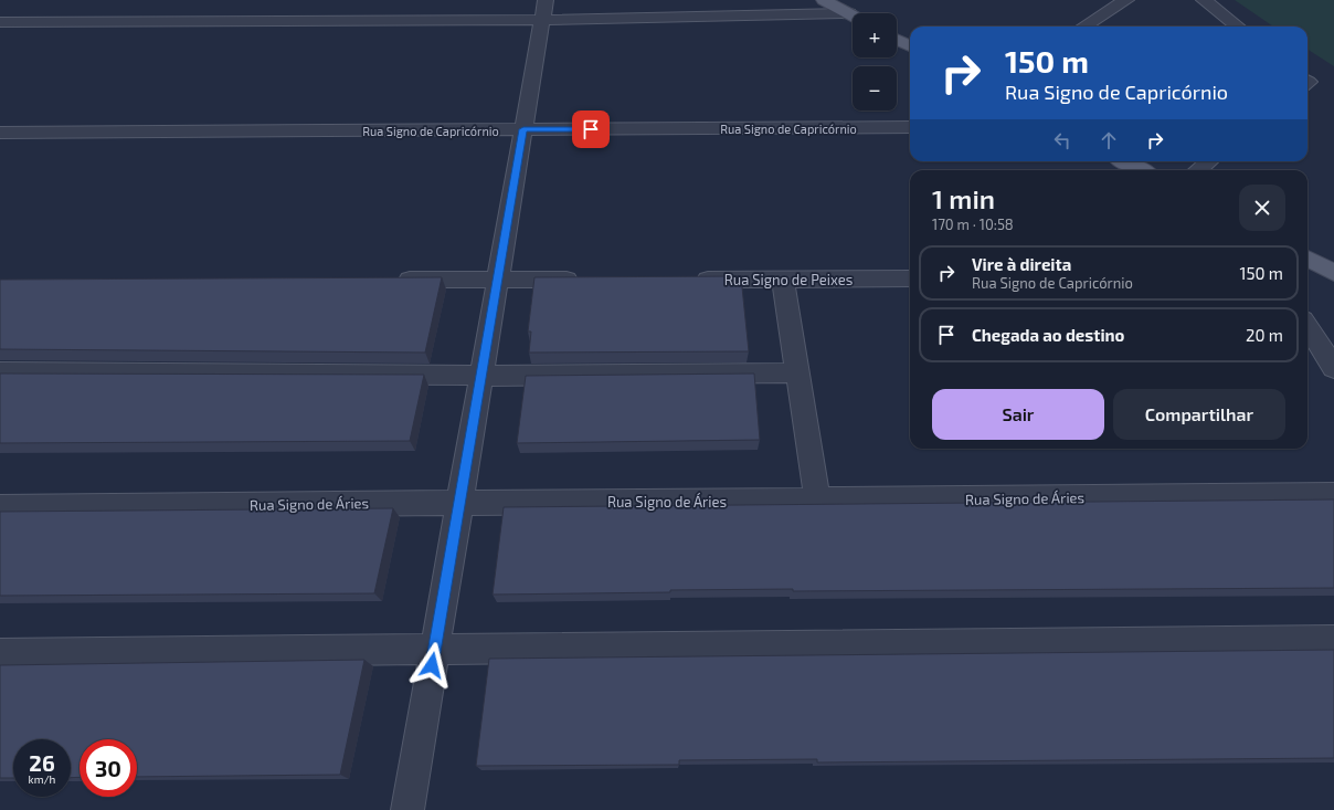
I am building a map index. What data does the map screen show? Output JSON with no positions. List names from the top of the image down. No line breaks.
{"streets":{"street":["Rua Signo de Capricórnio","Rua Signo de Peixes","Rua Signo de Áries"]},"page":{"map_buttons":["+","−"],"turn":["150 m","Rua Signo de Capricórnio"],"heading":["1 min","170 m · 10:58"],"list":[{"name":"Vire à direita","note":"Rua Signo de Capricórnio","value":"150 m"},{"name":"Chegada ao destino","value":"20 m"}],"buttons":["Sair","Compartilhar"],"speed":"26 km/h","limit":"30"}}
